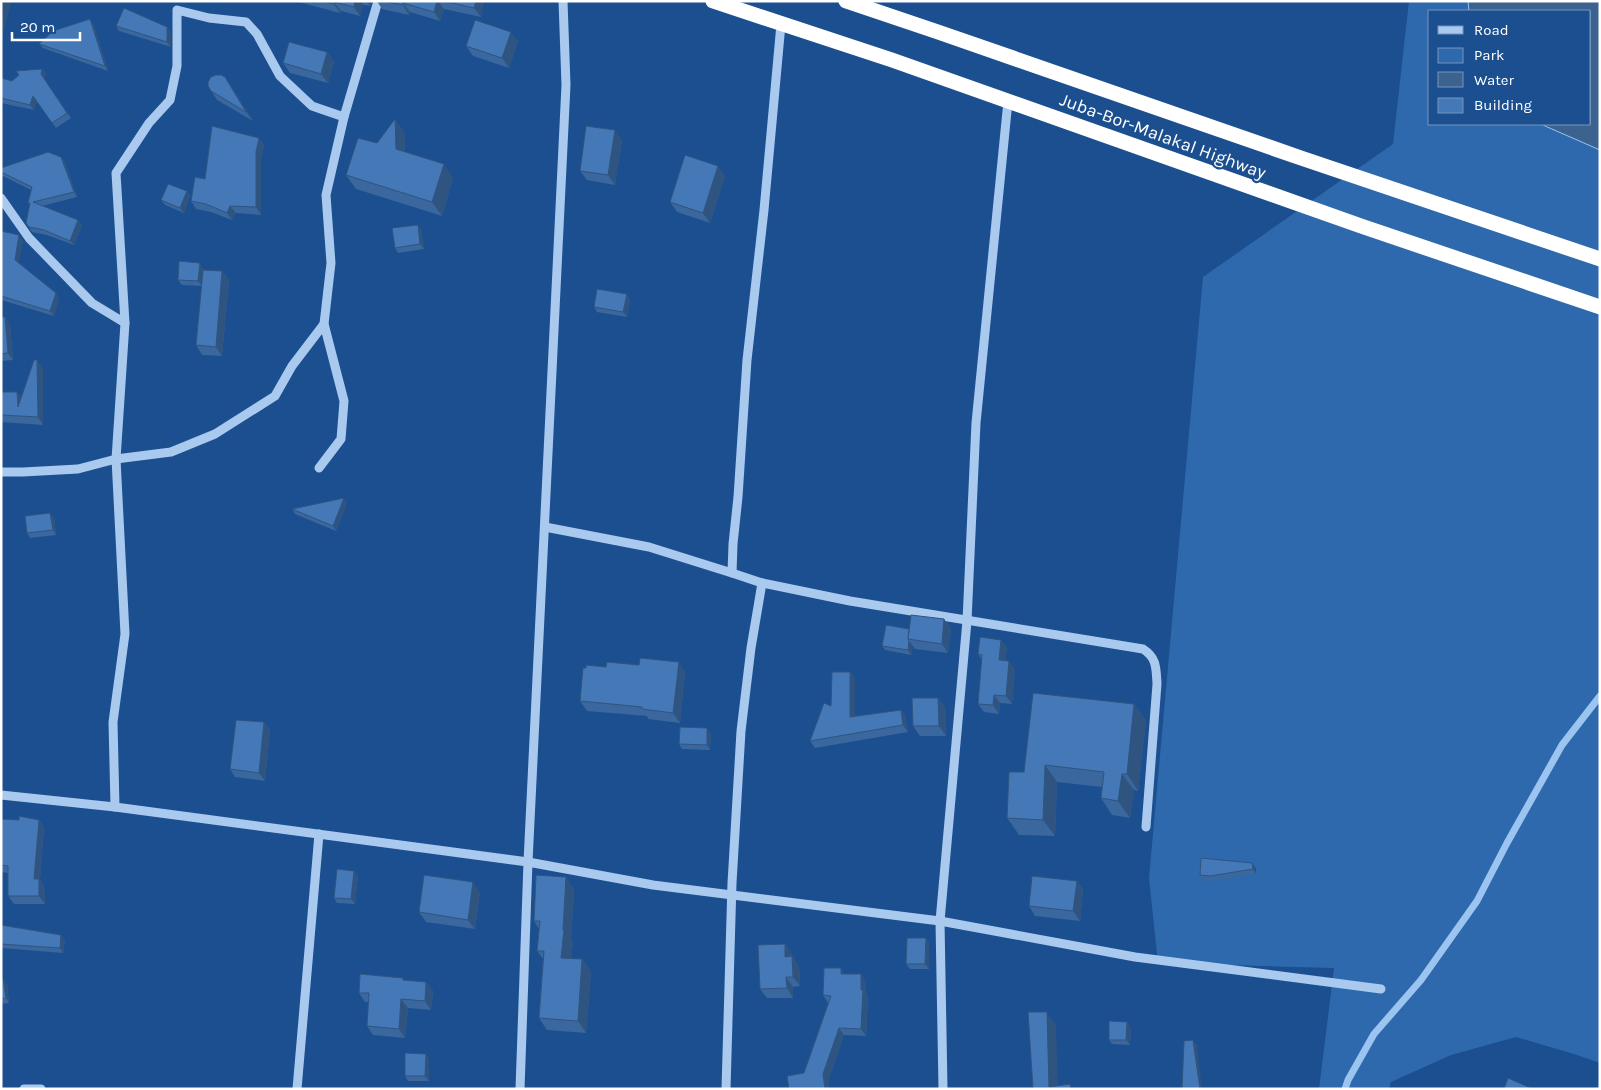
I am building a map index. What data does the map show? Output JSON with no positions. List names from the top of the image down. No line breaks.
{"streets":{"highway":["Juba-Bor-Malakal Highway"]},"legend":["Road","Park","Water","Building"],"scale_bar":"20 m"}
